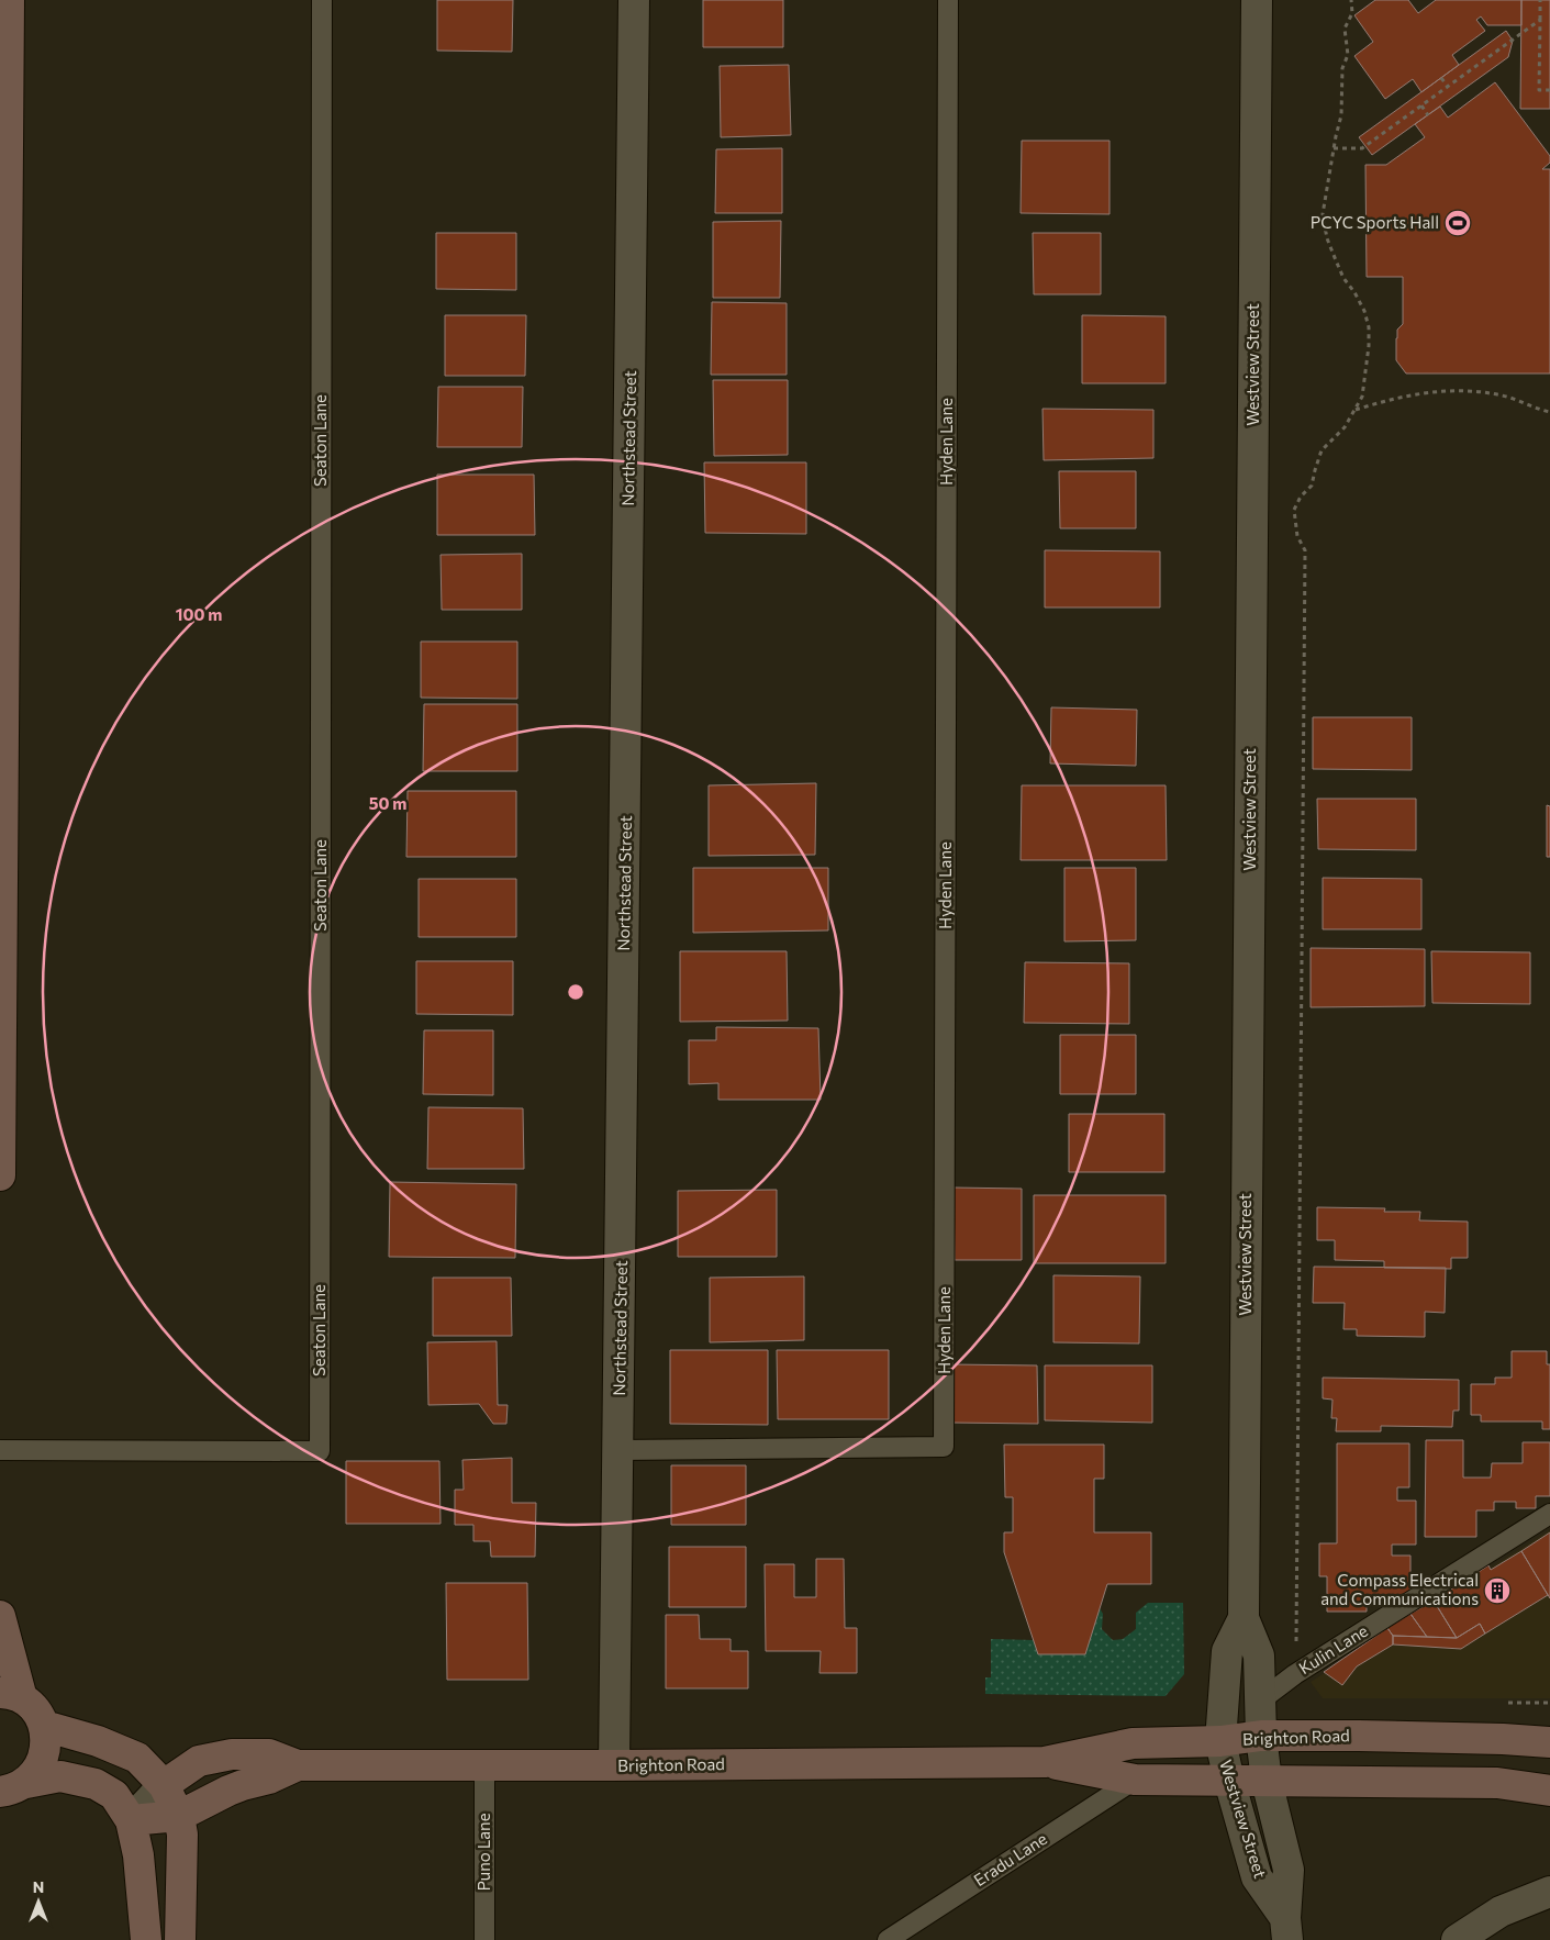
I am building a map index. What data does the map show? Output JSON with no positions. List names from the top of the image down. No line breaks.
{"streets":{"street":["Westview Street","Northstead Street","Brighton Road"],"lane":["Seaton Lane","Hyden Lane","Kulin Lane","Puno Lane","Eradu Lane"]},"crossings":[["Westview Street","Kulin Lane"],["Westview Street","Brighton Road"],["Northstead Street","Hyden Lane"],["Northstead Street","Brighton Road"],["Brighton Road","Puno Lane"],["Brighton Road","Eradu Lane"]],"places":{"sports":["PCYC Sports Hall"],"building":["Compass Electrical and Communications"]},"north":"top","rings":["100 m","50 m"]}
